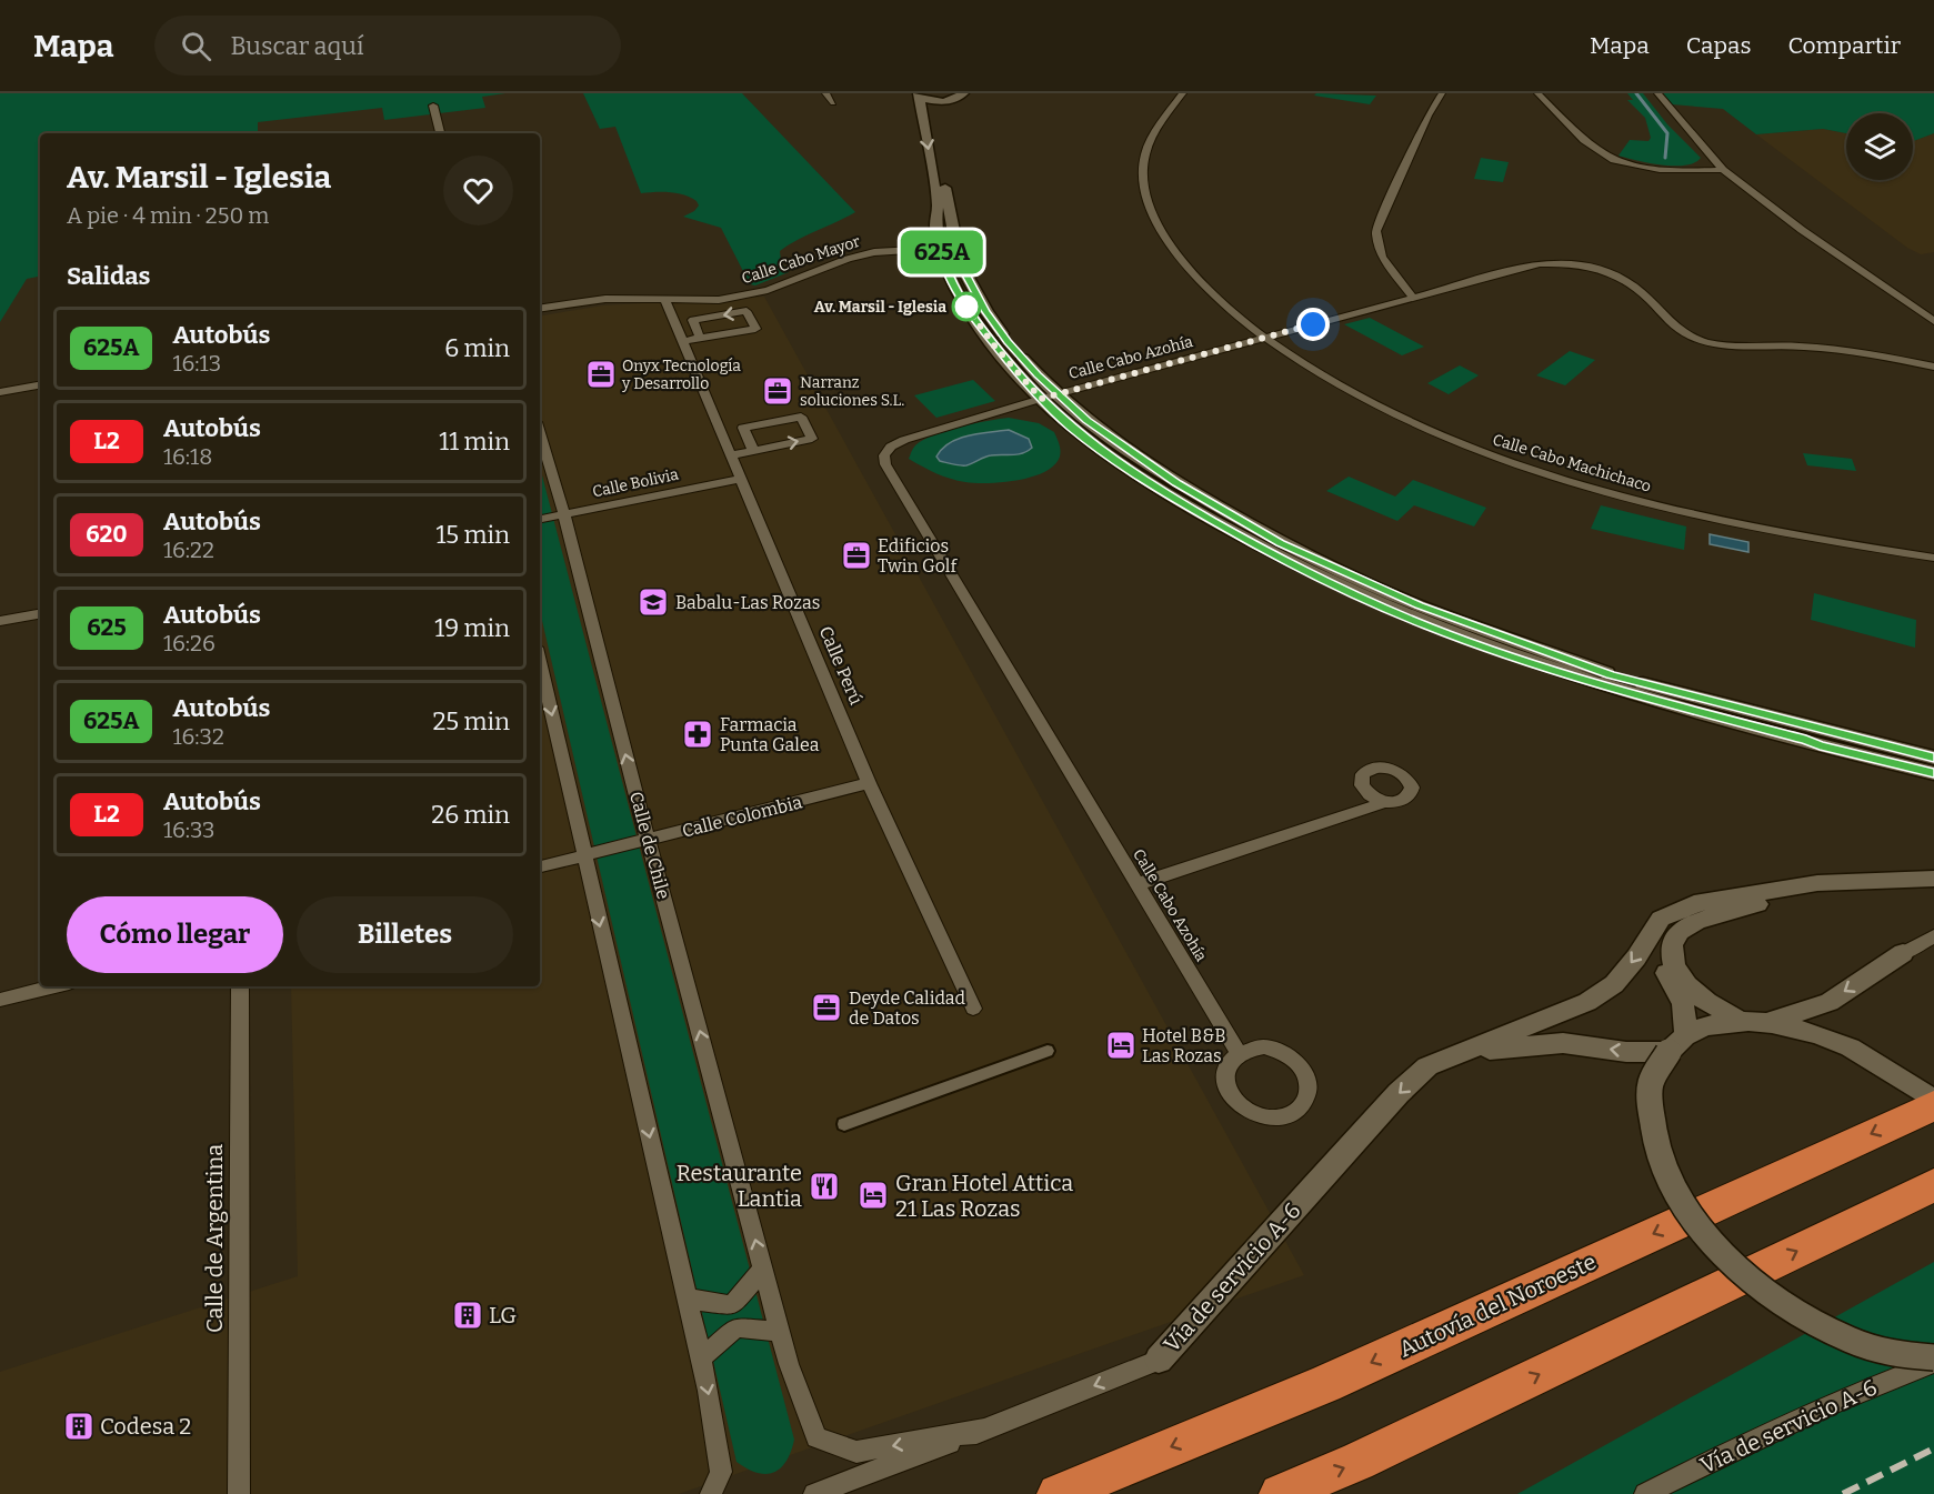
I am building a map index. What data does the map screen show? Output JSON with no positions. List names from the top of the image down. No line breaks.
{"streets":{"highway":["Autovía del Noroeste"],"street":["Calle Cabo Mayor","Calle Cabo Azohía","Calle Cabo Machichaco","Calle Bolivia","Calle Perú","Calle Colombia","Calle de Chile","Calle de Argentina","Vía de servicio A-6"]},"crossings":[["Calle Cabo Mayor","Calle Perú"],["Calle Cabo Azohía","Calle Cabo Machichaco"],["Calle Bolivia","Calle Perú"],["Calle Bolivia","Calle de Chile"],["Calle Perú","Calle Colombia"],["Calle Colombia","Calle de Chile"],["Calle de Chile","Vía de servicio A-6"]],"one_way":["Vía de servicio A-6"],"places":{"other":["Av. Marsil - Iglesia"],"office":["Onyx Tecnología y Desarrollo","Narranz soluciones S.L.","Edificios Twin Golf","Deyde Calidad de Datos"],"school or university":["Babalu-Las Rozas"],"pharmacy":["Farmacia Punta Galea"],"hotel":["Hotel B&B Las Rozas","Gran Hotel Attica 21 Las Rozas"],"restaurant":["Restaurante Lantia"],"building":["LG","Codesa 2"]},"lines":["bus line 625A"],"page":{"header":"Mapa","search":"Buscar aquí","nav":["Mapa","Capas","Compartir"],"on_map":"625A","heading":[["Av. Marsil - Iglesia","A pie · 4 min · 250 m"],"Salidas"],"list":[{"mark":"625A","name":"Autobús","note":"16:13","value":"6 min"},{"mark":"L2","name":"Autobús","note":"16:18","value":"11 min"},{"mark":"620","name":"Autobús","note":"16:22","value":"15 min"},{"mark":"625","name":"Autobús","note":"16:26","value":"19 min"},{"mark":"625A","name":"Autobús","note":"16:32","value":"25 min"},{"mark":"L2","name":"Autobús","note":"16:33","value":"26 min"}],"buttons":["Cómo llegar","Billetes"]}}
